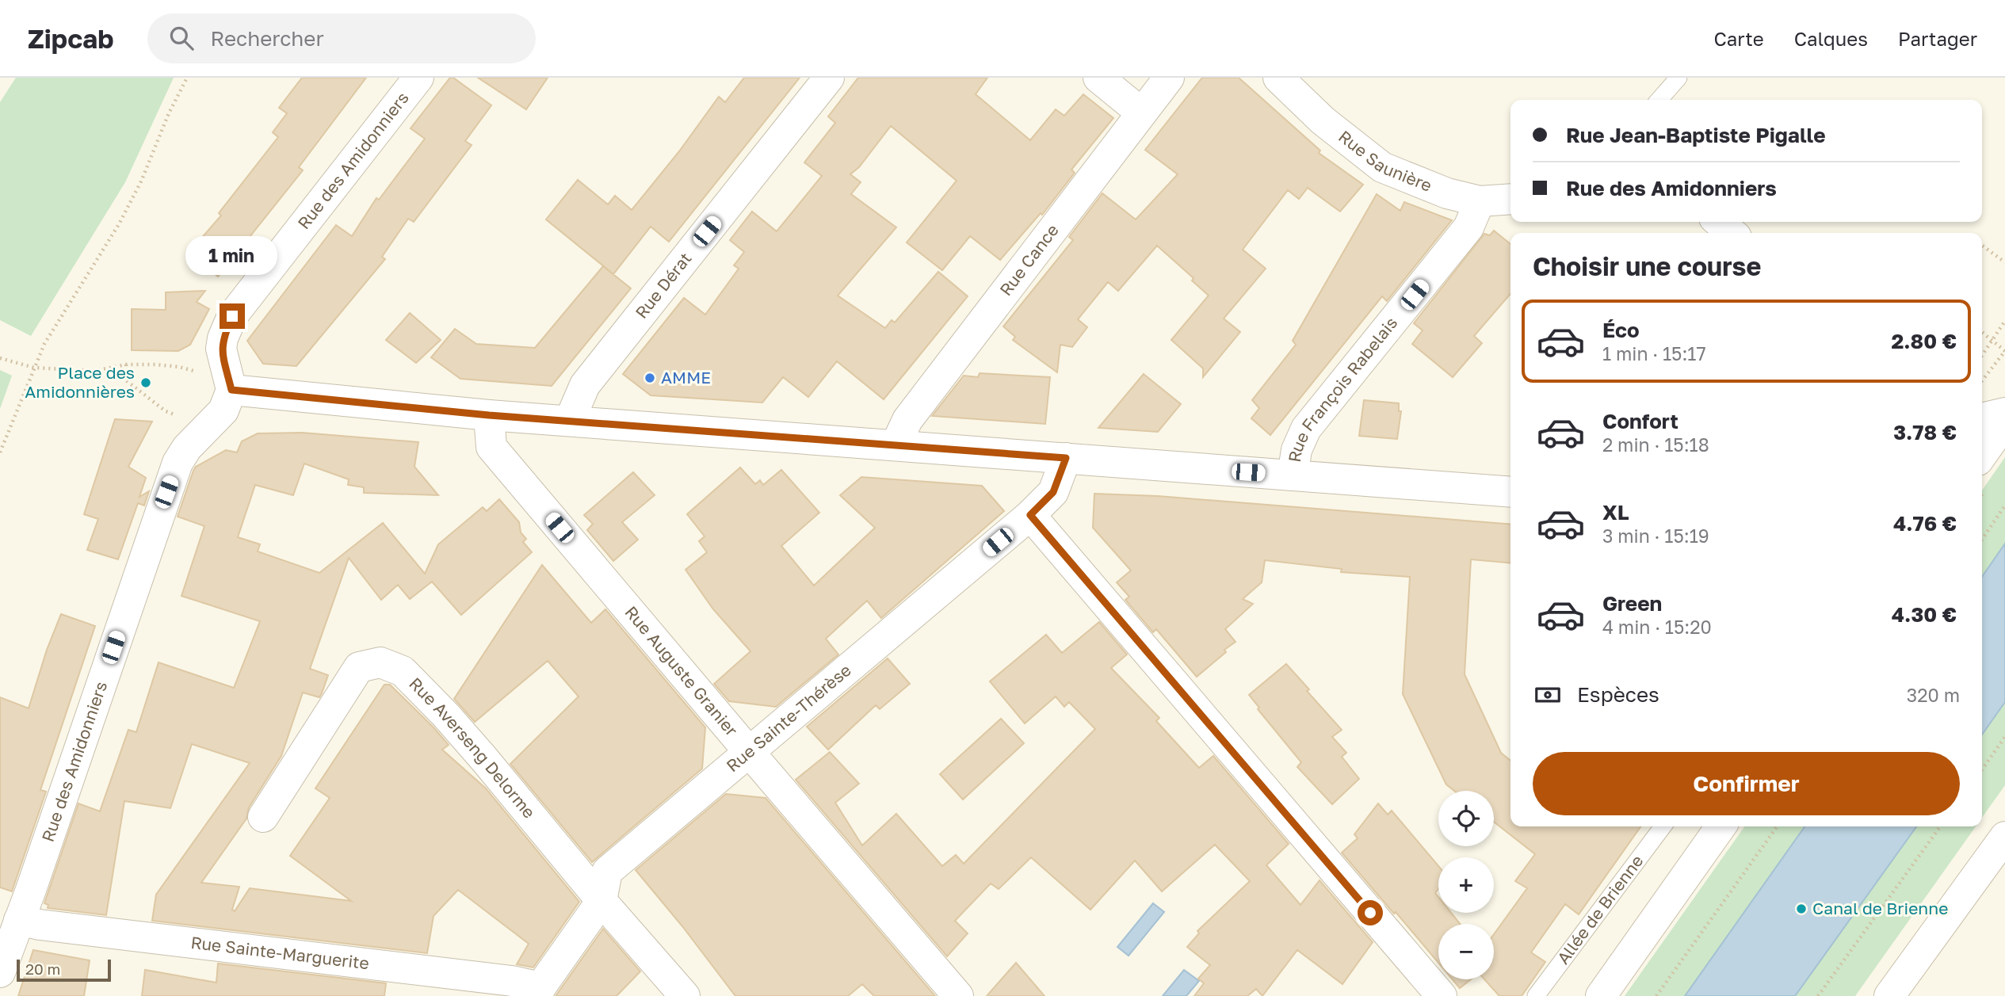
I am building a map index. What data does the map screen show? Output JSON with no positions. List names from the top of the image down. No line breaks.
{"streets":{"street":["Rue Saunière","Rue des Amidonniers","Rue Cance","Rue Dérat","Rue François Rabelais","Rue Auguste Granier","Rue Sainte-Thérèse","Rue Averseng Delorme","Rue Sainte-Marguerite"],"lane":["Allée de Brienne"]},"crossings":[["Rue Saunière","Rue François Rabelais"],["Rue des Amidonniers","Rue Sainte-Marguerite"],["Rue Auguste Granier","Rue Sainte-Thérèse"],["Rue Sainte-Thérèse","Rue Averseng Delorme"],["Rue Sainte-Thérèse","Rue Sainte-Marguerite"]],"places":["AMME","Place des Amidonnières","Canal de Brienne"],"scale_bar":"20 m","page":{"header":"Zipcab","search":"Rechercher","nav":["Carte","Calques","Partager"],"banner":["Rue Jean-Baptiste Pigalle","Rue des Amidonniers"],"heading":"Choisir une course","bubble":"1 min","list":[{"name":"Éco","note":"1 min · 15:17","value":"2.80 €"},{"name":"Confort","note":"2 min · 15:18","value":"3.78 €"},{"name":"XL","note":"3 min · 15:19","value":"4.76 €"},{"name":"Green","note":"4 min · 15:20","value":"4.30 €"}],"pay":["Espèces","320 m"],"buttons":"Confirmer","map_buttons":["+","−"],"scale":"20 m"}}
